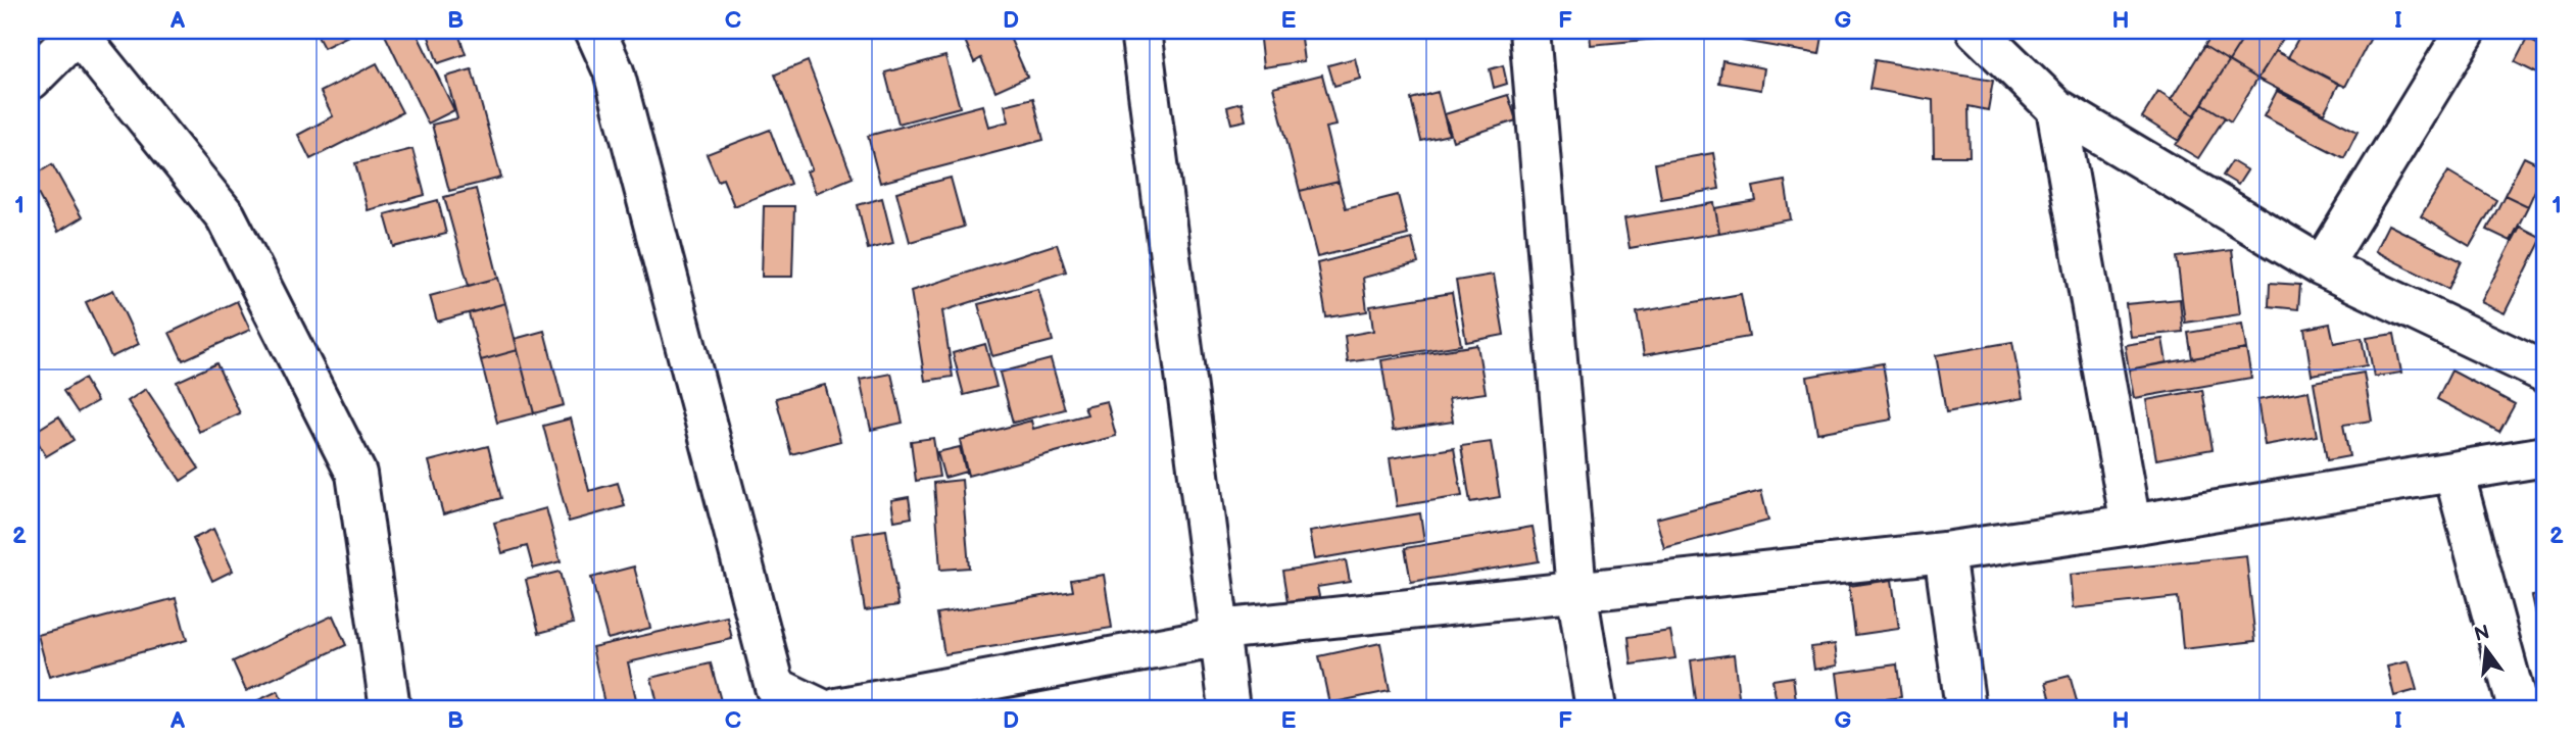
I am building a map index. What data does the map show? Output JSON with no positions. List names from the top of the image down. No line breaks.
{"north":"top","grid":{"columns":["A","B","C","D","E","F","G","H","I"],"rows":["1","2"]}}
